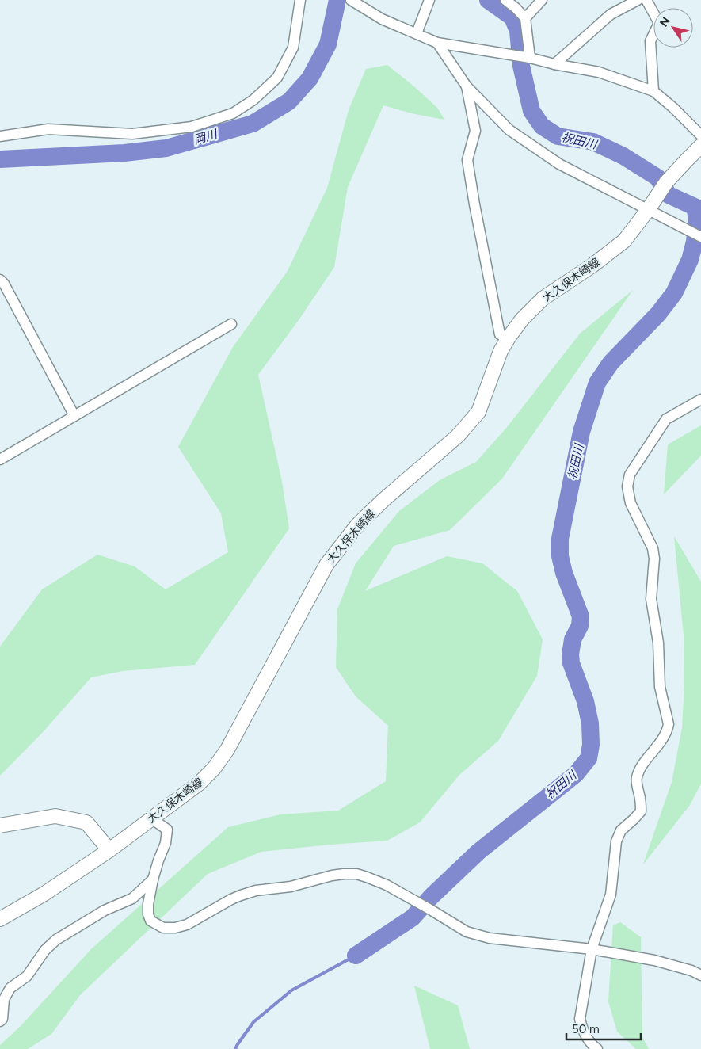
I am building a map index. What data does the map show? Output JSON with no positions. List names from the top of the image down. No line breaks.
{"streets":{"main road":["大久保木崎線"]},"water":["岡川","祝田川"],"scale_bar":"50 m","north":"top left"}
